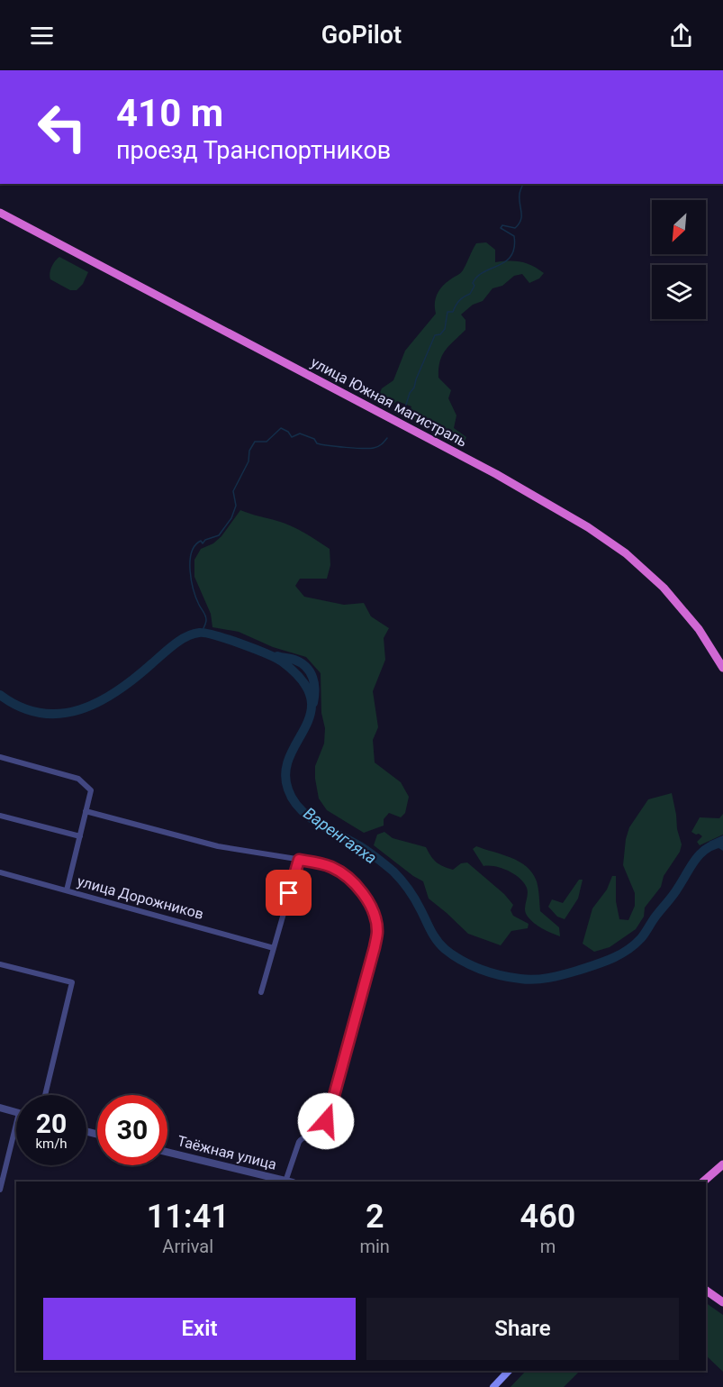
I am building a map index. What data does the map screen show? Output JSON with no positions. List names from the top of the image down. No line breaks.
{"streets":{"highway":["улица Южная магистраль"],"street":["улица Дорожников","Таёжная улица"]},"water":["Варенгаяха"],"north":"bottom left","page":{"header":"GoPilot","turn":["410 m","проезд Транспортников"],"speed":"20 km/h","limit":"30","eta":["11:41","Arrival","2","min","460","m"],"buttons":["Exit","Share"]}}
